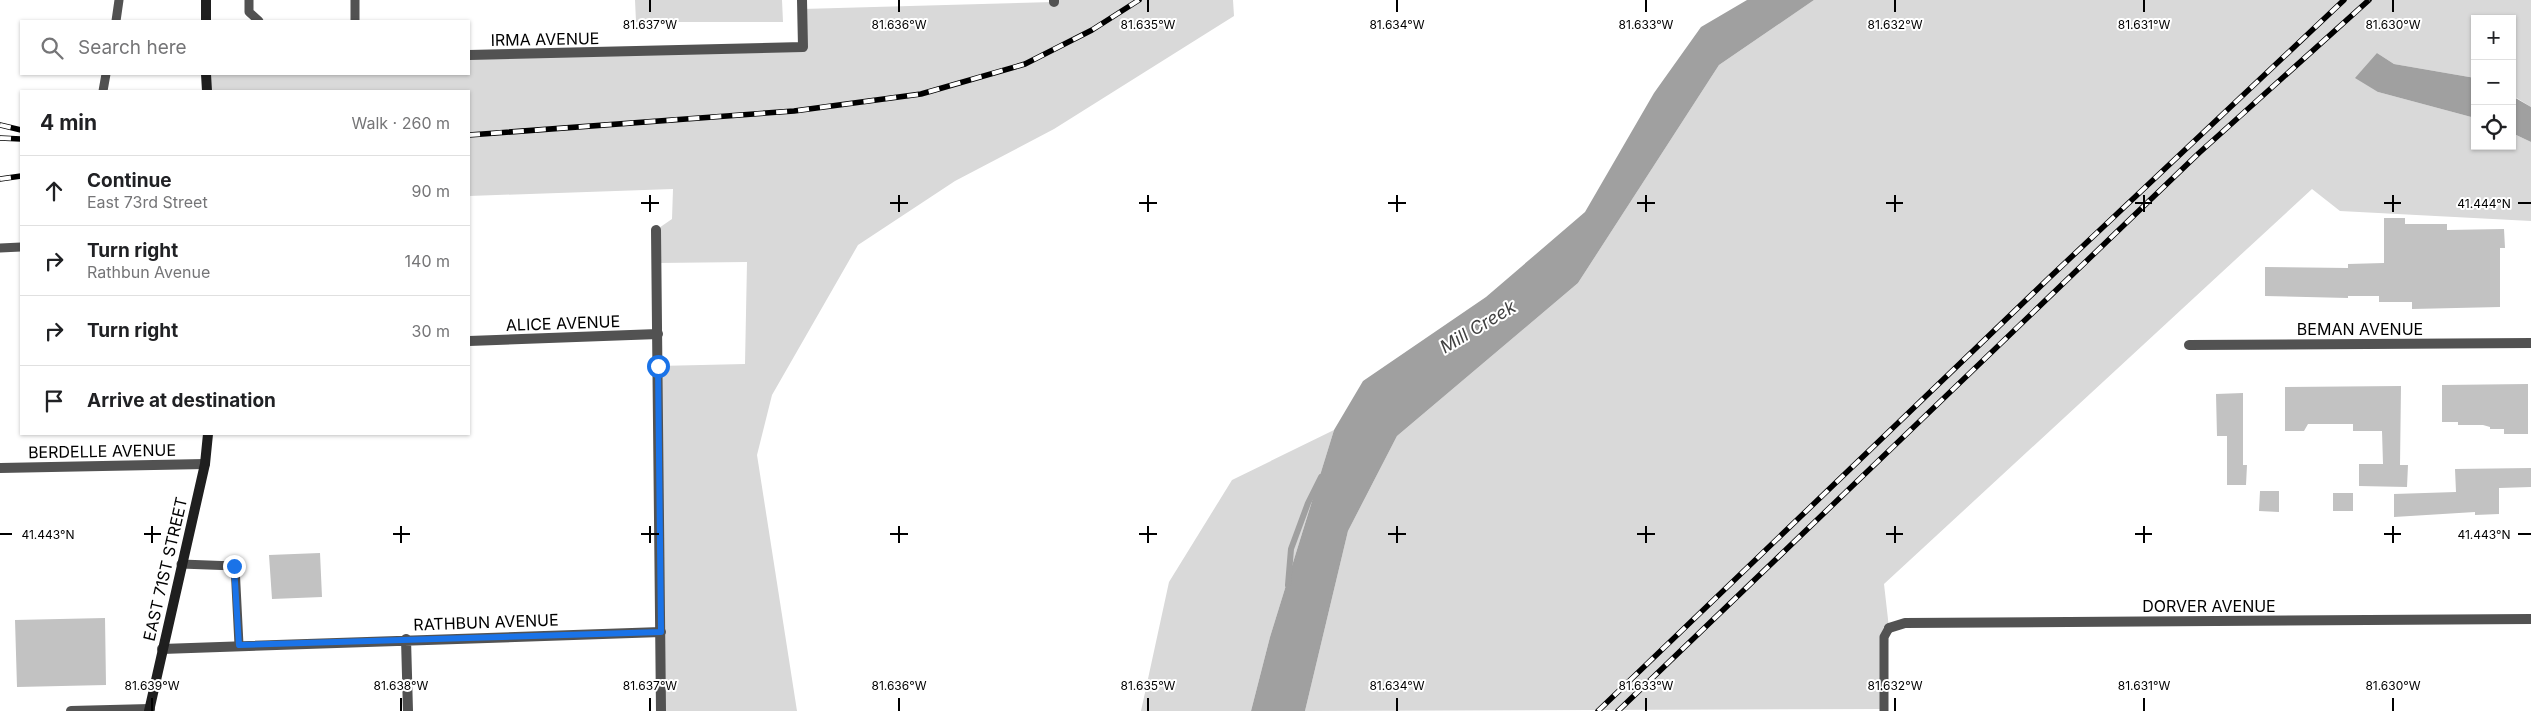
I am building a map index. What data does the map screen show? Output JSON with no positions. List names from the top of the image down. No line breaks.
{"streets":{"main road":["EAST 71ST STREET"],"street":["IRMA AVENUE","ALICE AVENUE","BEMAN AVENUE","BERDELLE AVENUE","DORVER AVENUE","RATHBUN AVENUE"]},"crossings":[["BERDELLE AVENUE","EAST 71ST STREET"],["EAST 71ST STREET","RATHBUN AVENUE"]],"water":["Mill Creek"],"page":{"map_buttons":["+","−"],"search":"Search here","heading":["4 min","Walk · 260 m"],"list":[["Continue","East 73rd Street","90 m"],["Turn right","Rathbun Avenue","140 m"],["Turn right","30 m"],"Arrive at destination"]},"coordinates":["81.637°W","81.636°W","81.635°W","81.634°W","81.633°W","81.632°W","81.631°W","81.630°W","41.444°N","41.443°N","81.639°W","81.638°W"]}
